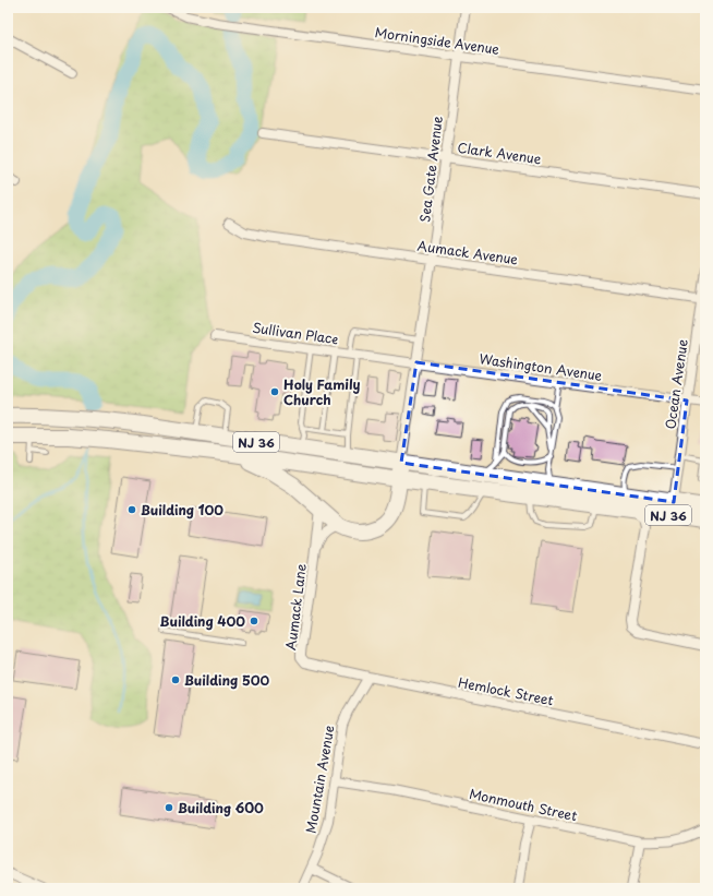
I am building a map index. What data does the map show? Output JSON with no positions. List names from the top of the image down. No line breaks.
{"streets":{"highway":["NJ 36"],"street":["Morningside Avenue","Clark Avenue","Sea Gate Avenue","Aumack Avenue","Sullivan Place","Washington Avenue","Ocean Avenue","Aumack Lane","Hemlock Street","Mountain Avenue","Monmouth Street"]},"crossings":[["Morningside Avenue","Sea Gate Avenue"],["Clark Avenue","Sea Gate Avenue"],["Sea Gate Avenue","Aumack Avenue"],["Sea Gate Avenue","Washington Avenue"],["Sea Gate Avenue","NJ 36"],["Aumack Avenue","Ocean Avenue"],["Sullivan Place","Washington Avenue"],["Washington Avenue","Ocean Avenue"],["Ocean Avenue","NJ 36"],["Aumack Lane","Hemlock Street"],["Hemlock Street","Mountain Avenue"],["Mountain Avenue","Monmouth Street"]],"places":["Holy Family Church","Building 100","Building 400","Building 500","Building 600"]}
